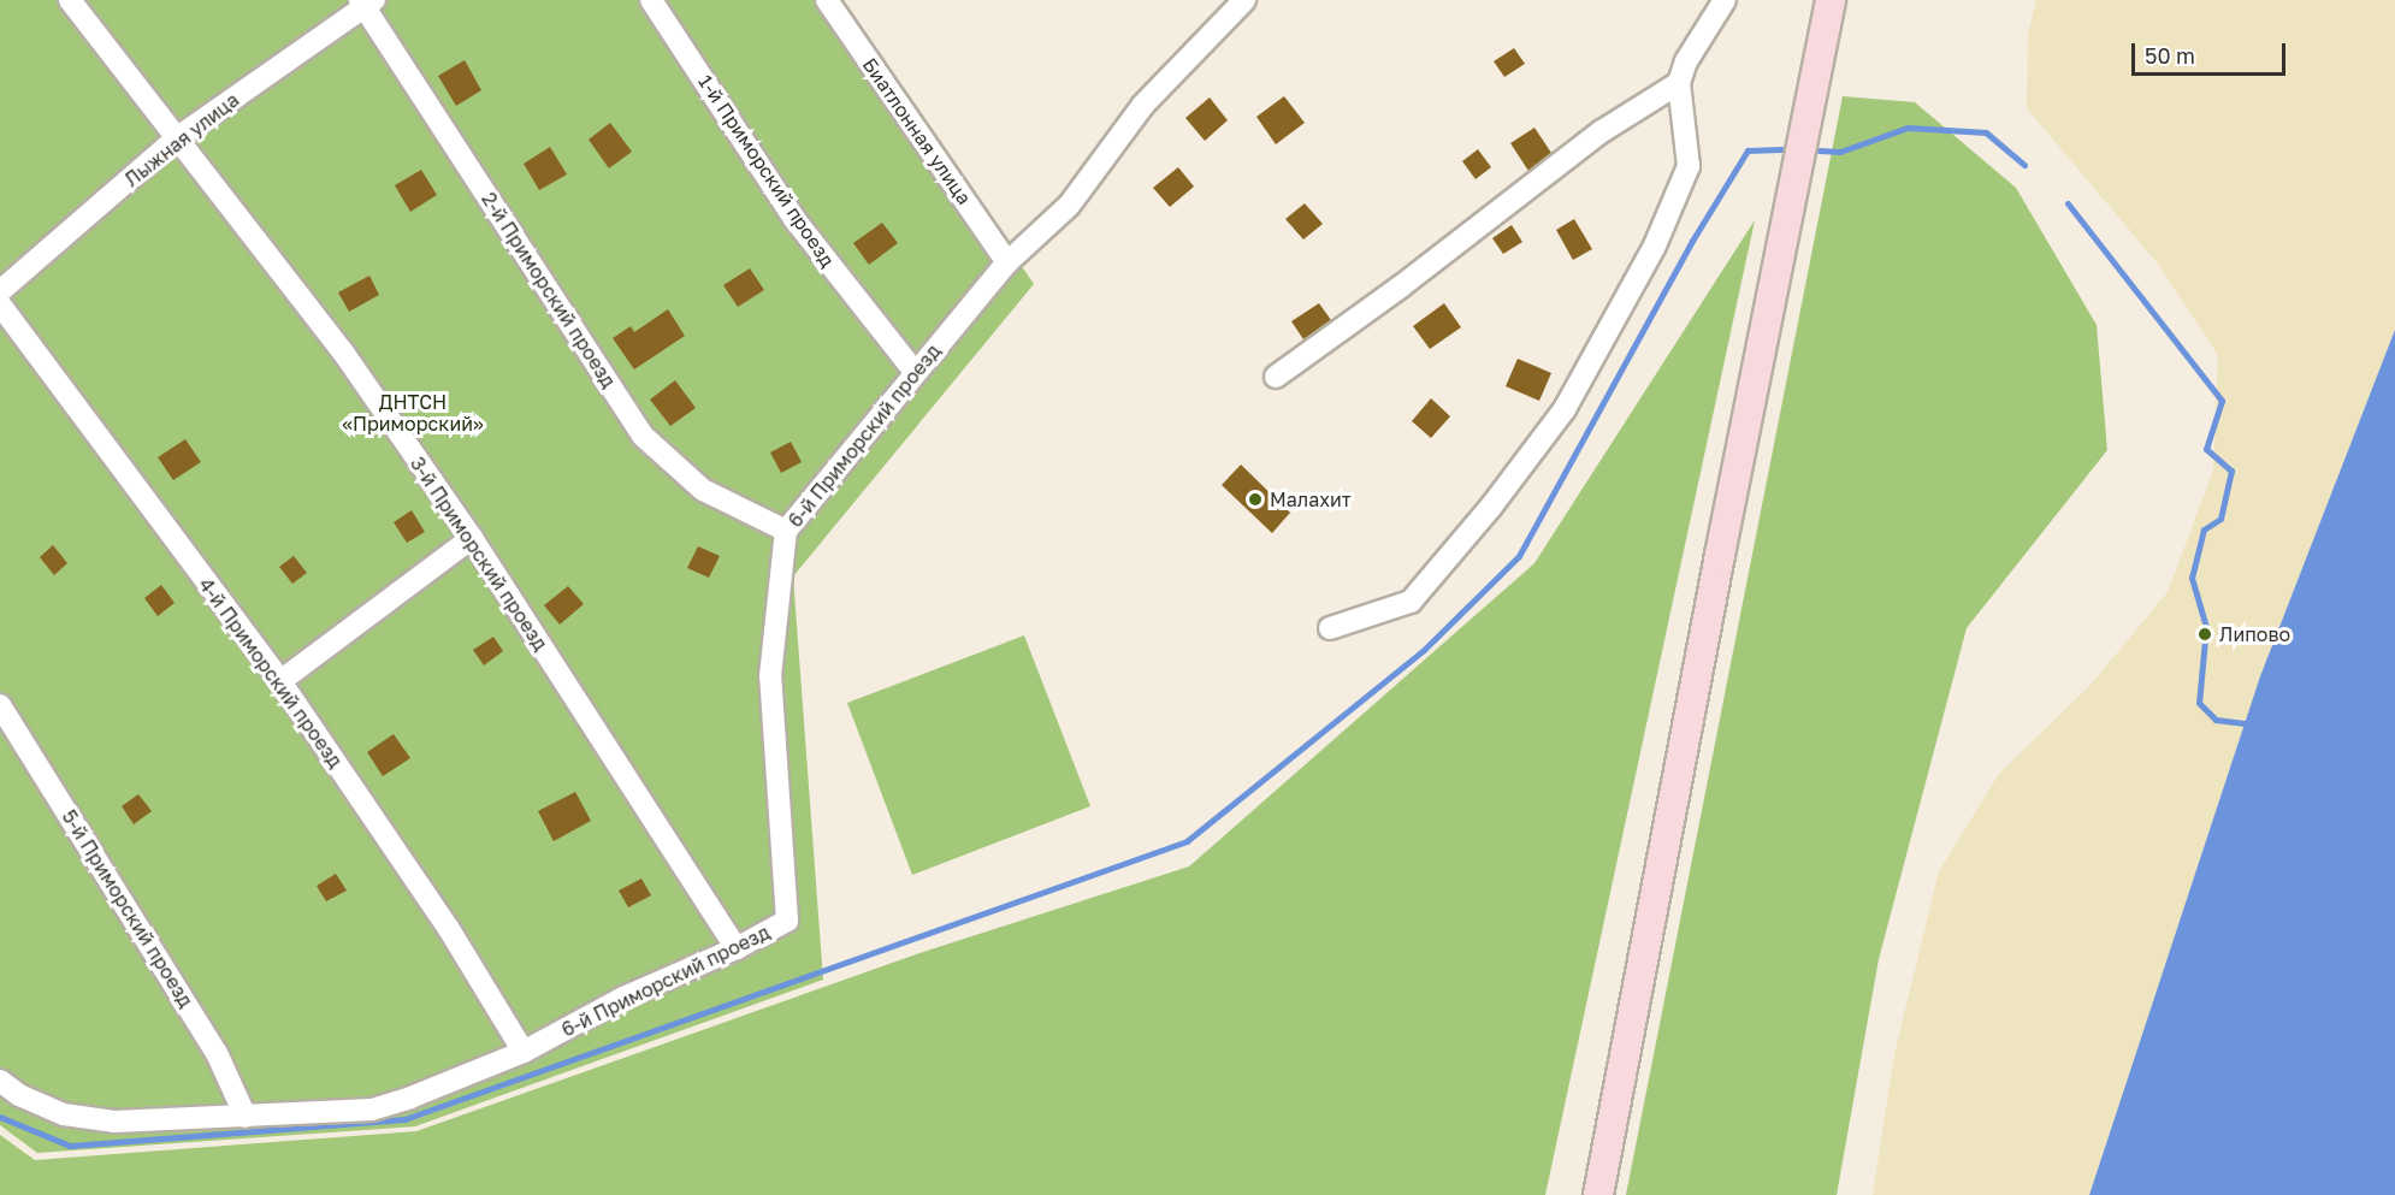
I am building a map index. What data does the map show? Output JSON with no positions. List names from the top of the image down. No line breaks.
{"streets":{"street":["Биатлонная улица","Лыжная улица","1-й Приморский проезд","2-й Приморский проезд","6-й Приморский проезд","3-й Приморский проезд","4-й Приморский проезд","5-й Приморский проезд"]},"crossings":[["Биатлонная улица","6-й Приморский проезд"],["Лыжная улица","2-й Приморский проезд"],["Лыжная улица","3-й Приморский проезд"],["1-й Приморский проезд","6-й Приморский проезд"],["2-й Приморский проезд","6-й Приморский проезд"],["6-й Приморский проезд","3-й Приморский проезд"],["6-й Приморский проезд","4-й Приморский проезд"],["6-й Приморский проезд","5-й Приморский проезд"]],"parks":["ДНТСН «Приморский»"],"places":["Малахит","Липово"],"scale_bar":"50 m"}
